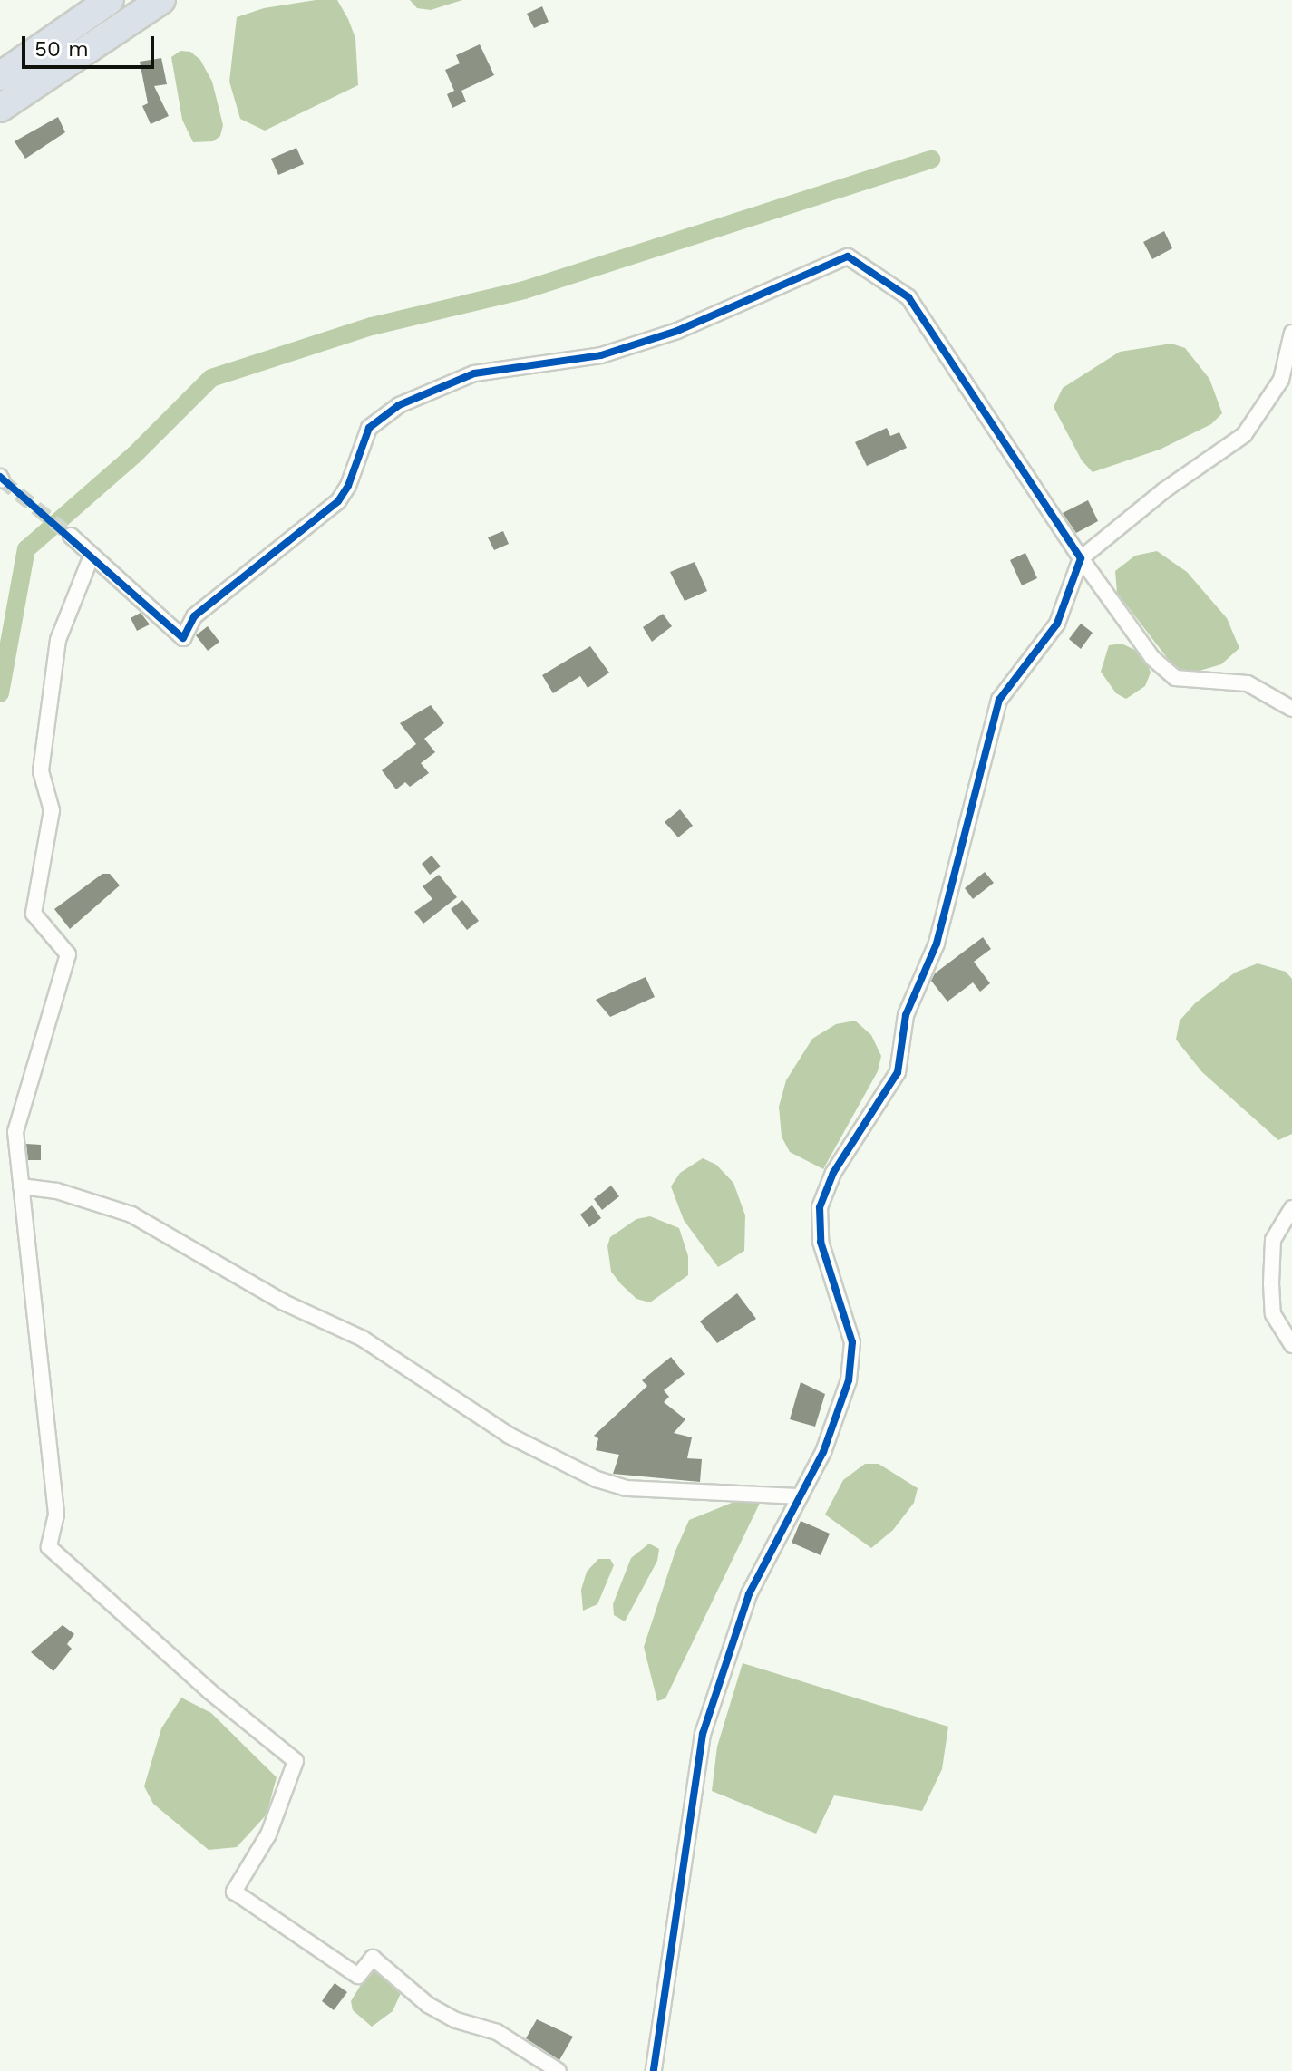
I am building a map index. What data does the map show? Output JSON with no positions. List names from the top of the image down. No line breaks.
{"scale_bar":"50 m"}
